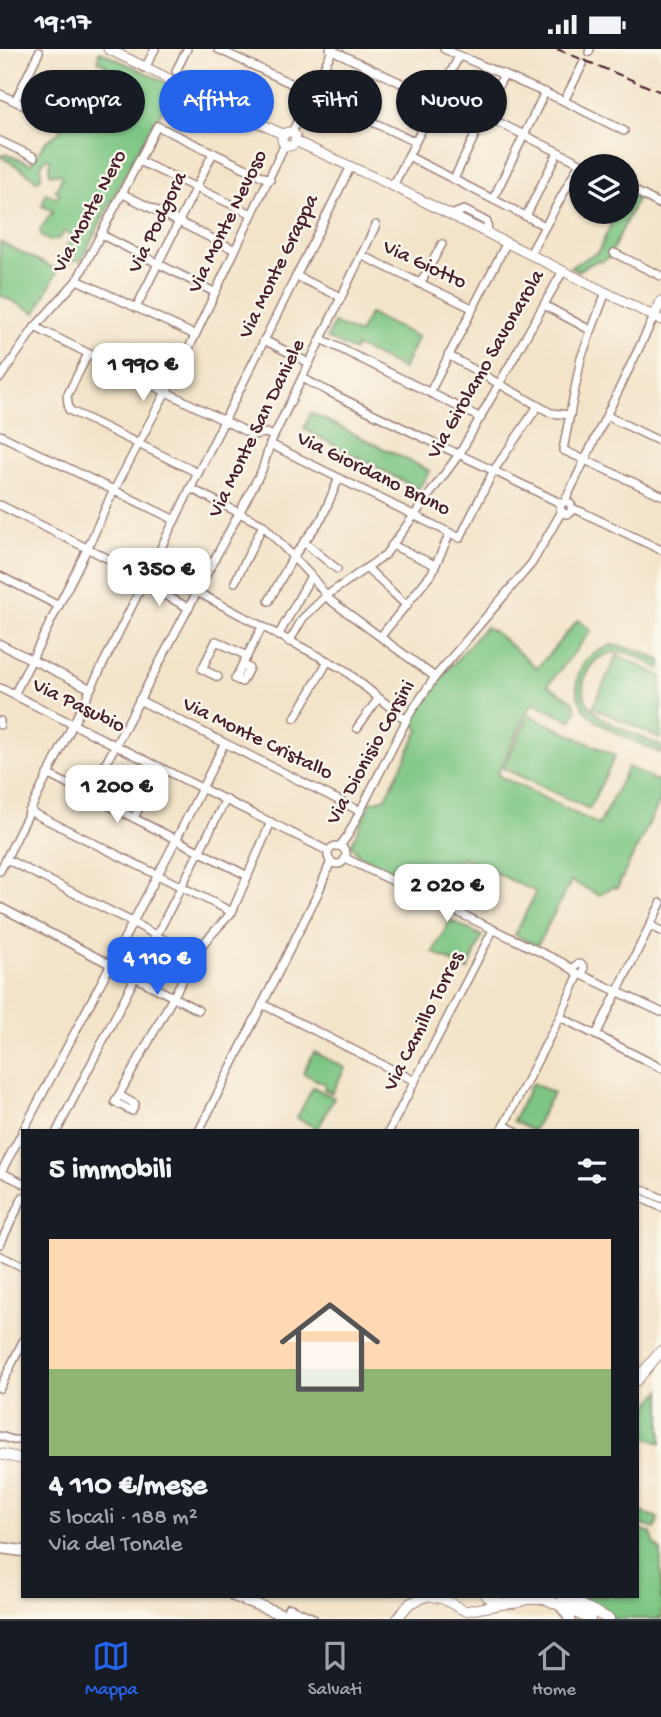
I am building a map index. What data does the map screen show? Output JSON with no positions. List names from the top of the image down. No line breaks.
{"streets":{"street":["Via Monte Nero","Via Monte Nevoso","Via Podgora","Via Giotto","Via Monte Grappa","Via Girolamo Savonarola","Via Monte San Daniele","Via Giordano Bruno","Via Pasubio","Via Monte Cristallo","Via Dionisio Corsini","Via Camillo Torres"]},"crossings":[["Via Monte Nero","Via Podgora"],["Via Monte Nero","Via Giordano Bruno"],["Via Monte Nevoso","Via Giordano Bruno"],["Via Monte Nevoso","Via Pasubio"],["Via Giotto","Via Monte San Daniele"],["Via Monte Grappa","Via Giordano Bruno"],["Via Monte Grappa","Via Pasubio"],["Via Girolamo Savonarola","Via Giordano Bruno"],["Via Monte San Daniele","Via Giordano Bruno"],["Via Monte San Daniele","Via Pasubio"],["Via Monte San Daniele","Via Monte Cristallo"],["Via Pasubio","Via Dionisio Corsini"],["Via Monte Cristallo","Via Dionisio Corsini"]],"page":{"status":"19:17","chip":["Compra","Affitta","Filtri","Nuovo"],"price":["1 990 €","1 350 €","1 200 €","2 020 €","4 110 €"],"heading":"5 immobili","list":[{"name":"4 110 €/mese","note":"5 locali · 188 m² · Via del Tonale"}],"tabs":["Mappa","Salvati","Home"]}}
